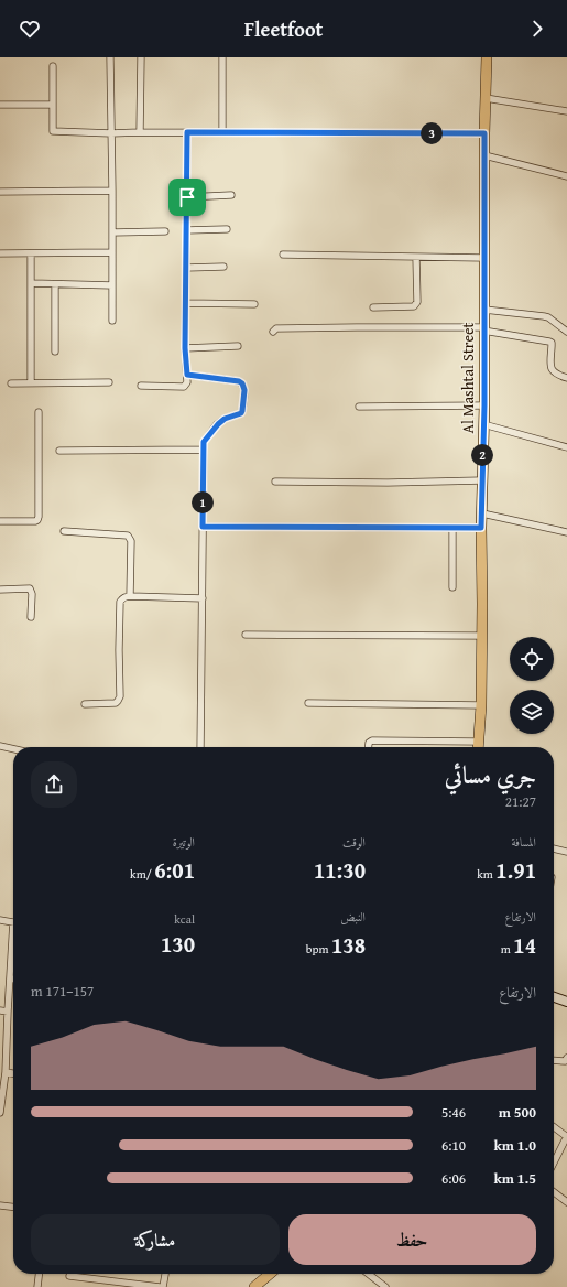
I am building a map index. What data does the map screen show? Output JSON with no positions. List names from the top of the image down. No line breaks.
{"streets":{"main road":["Al Mashtal Street"]},"page":{"header":"Fleetfoot","pins":["3","2","1"],"heading":["جري مسائي","21:27"],"stats":[["المسافة","1.91 km"],["الوقت","11:30"],["الوتيرة","6:01 /km"],["الارتفاع","14 m"],["النبض","138 bpm"],["kcal","130"]],"chart":["الارتفاع","157–171 m"],"list":[{"name":"500 m","note":"5:46"},{"name":"1.0 km","note":"6:10"},{"name":"1.5 km","note":"6:06"}],"buttons":["حفظ","مشاركة"]}}
